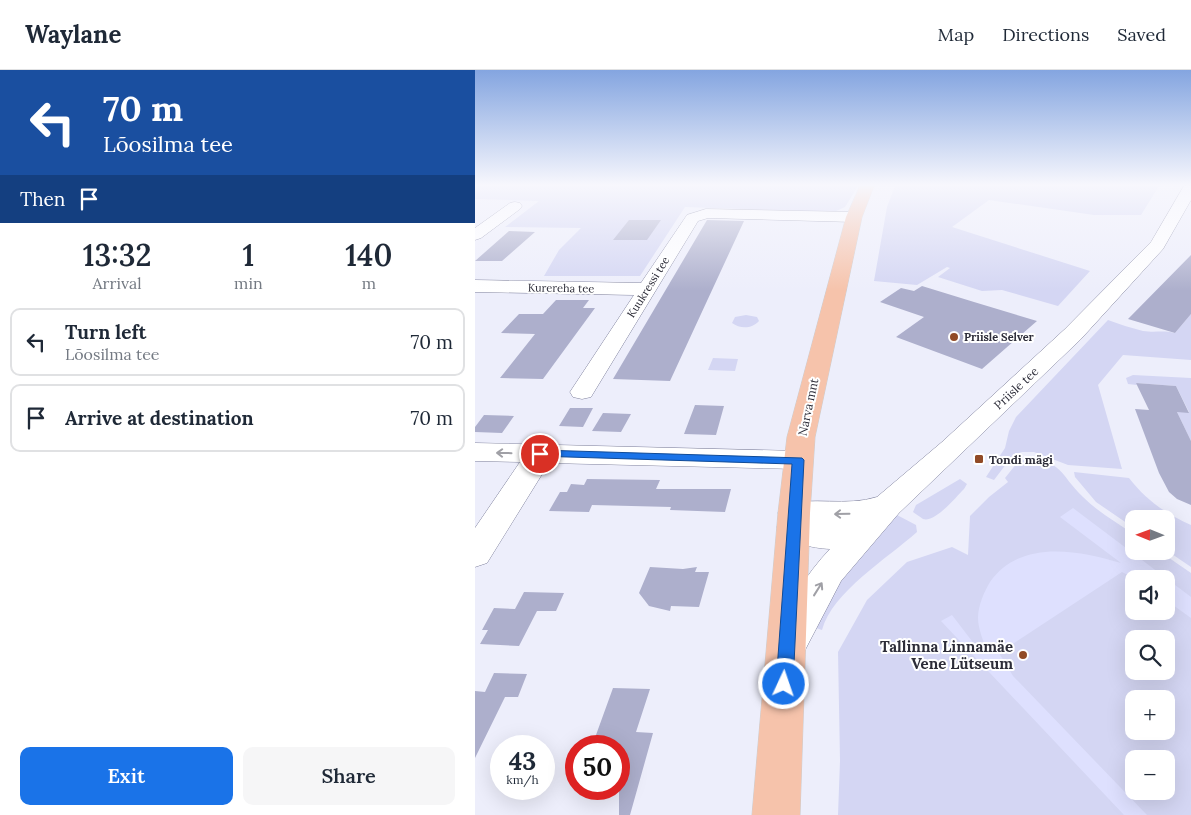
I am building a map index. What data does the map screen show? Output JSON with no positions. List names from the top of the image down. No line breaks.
{"streets":{"main road":["Narva mnt"],"street":["Kuukressi tee","Kurereha tee","Priisle tee"]},"crossings":[["Kuukressi tee","Kurereha tee"],["Priisle tee","Narva mnt"]],"places":{"other":["Priisle Selver","Tallinna Linnamäe Vene Lütseum"],"transit":["Tondi mägi"]},"north":"left","page":{"header":"Waylane","nav":["Map","Directions","Saved"],"turn":["70 m","Lõosilma tee"],"then":"Then","eta":["13:32","Arrival","1","min","140","m"],"list":[{"name":"Turn left","note":"Lõosilma tee","value":"70 m"},{"name":"Arrive at destination","value":"70 m"}],"map_buttons":["+","−"],"speed":"43 km/h","limit":"50","buttons":["Exit","Share"]}}
